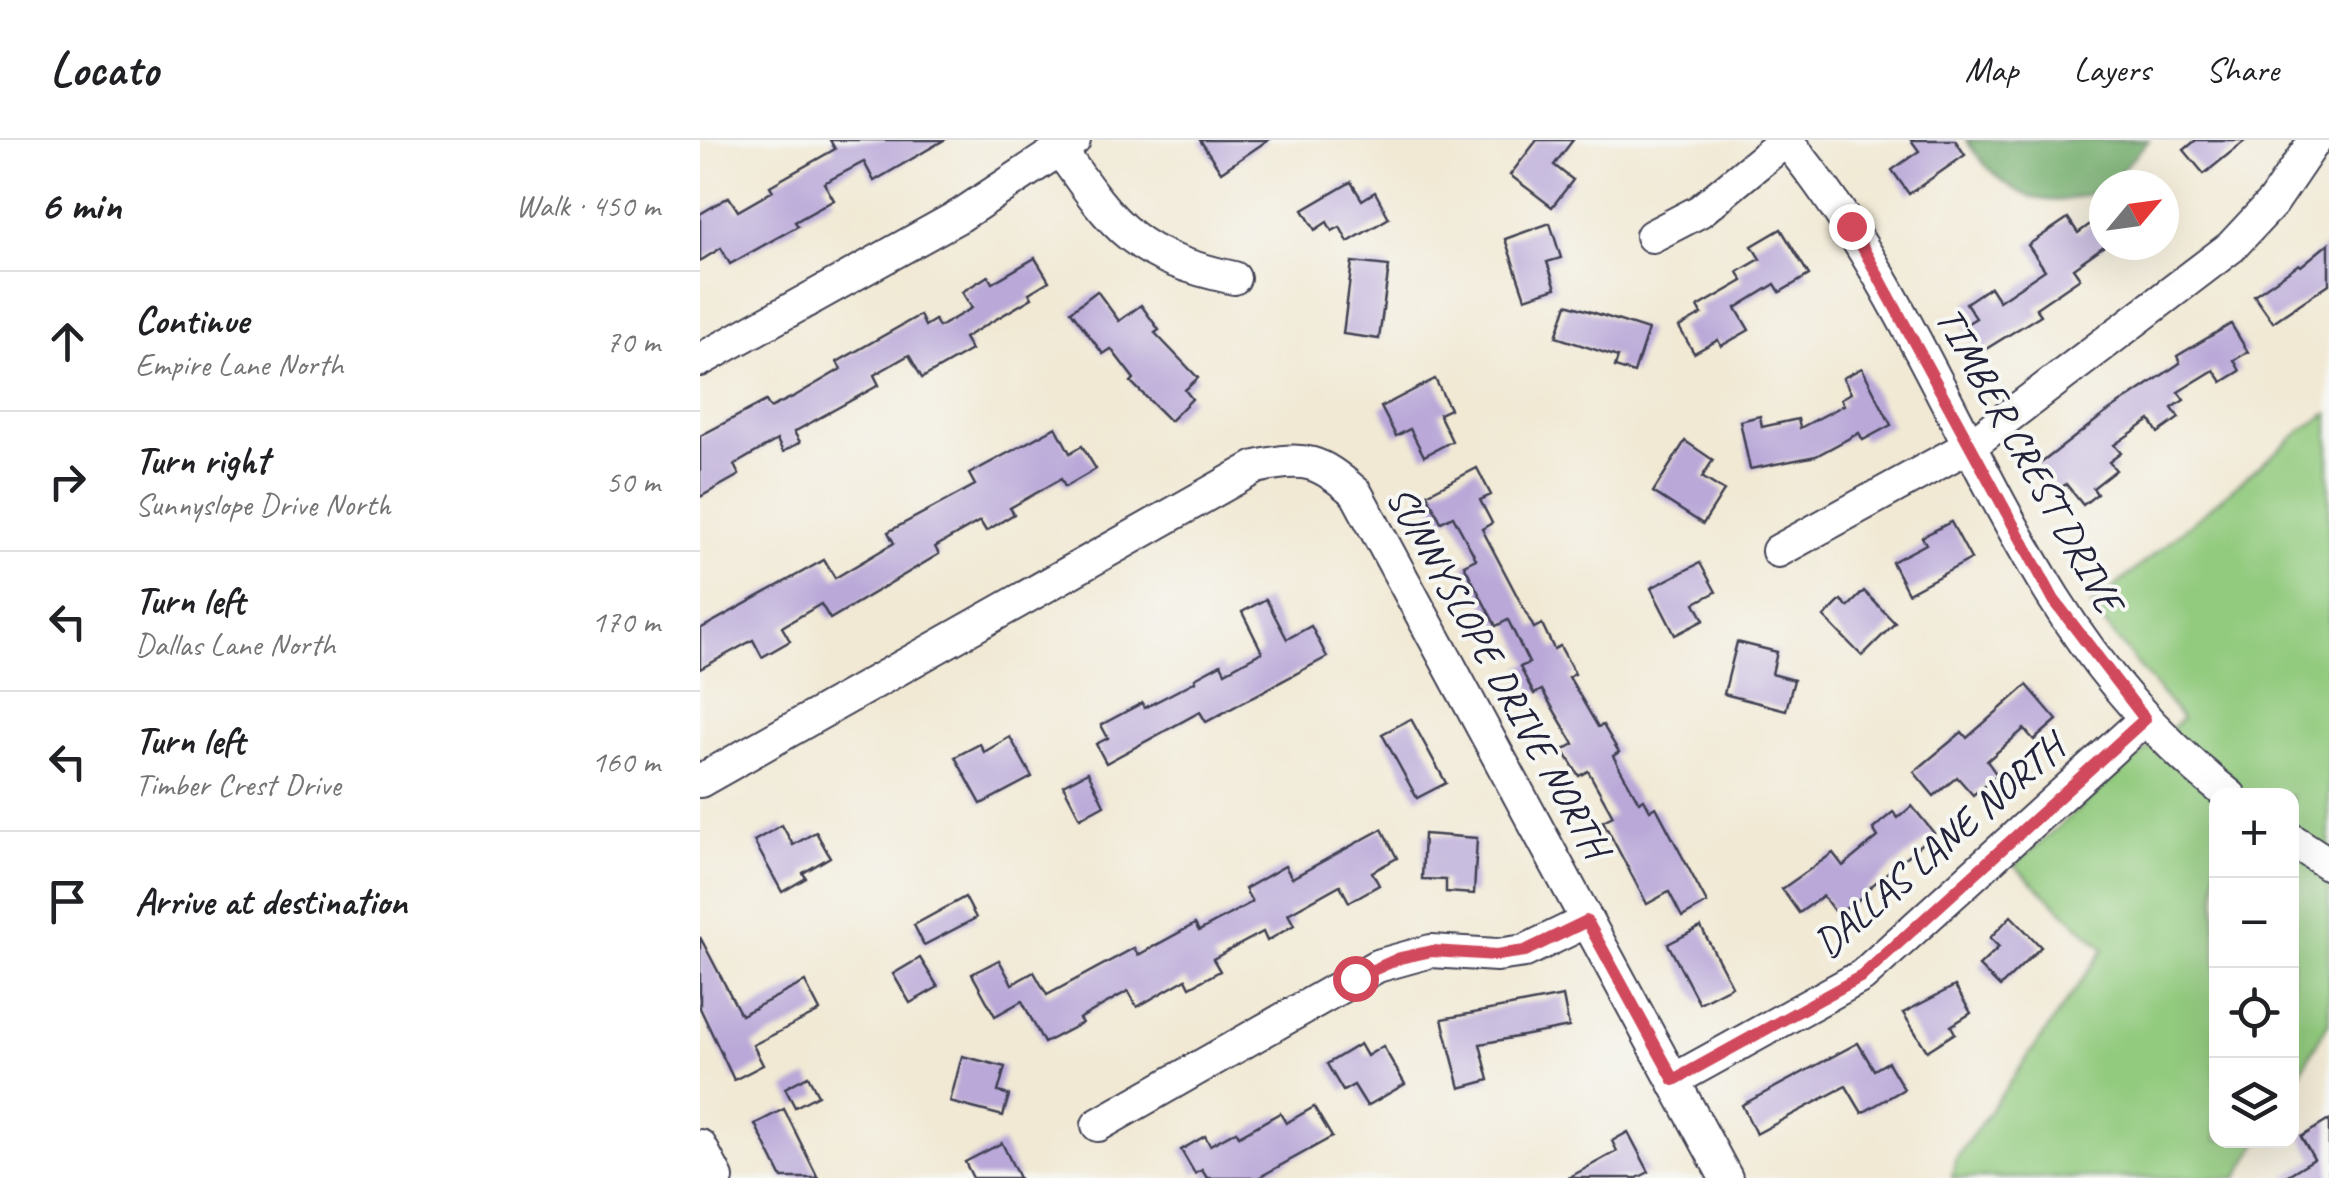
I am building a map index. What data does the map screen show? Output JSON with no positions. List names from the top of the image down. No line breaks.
{"streets":{"street":["TIMBER CREST DRIVE","SUNNYSLOPE DRIVE NORTH","DALLAS LANE NORTH"]},"crossings":[["TIMBER CREST DRIVE","DALLAS LANE NORTH"],["SUNNYSLOPE DRIVE NORTH","DALLAS LANE NORTH"]],"north":"top right","page":{"header":"Locato","nav":["Map","Layers","Share"],"heading":["6 min","Walk · 450 m"],"list":[["Continue","Empire Lane North","70 m"],["Turn right","Sunnyslope Drive North","50 m"],["Turn left","Dallas Lane North","170 m"],["Turn left","Timber Crest Drive","160 m"],"Arrive at destination"],"map_buttons":["+","−"]}}
